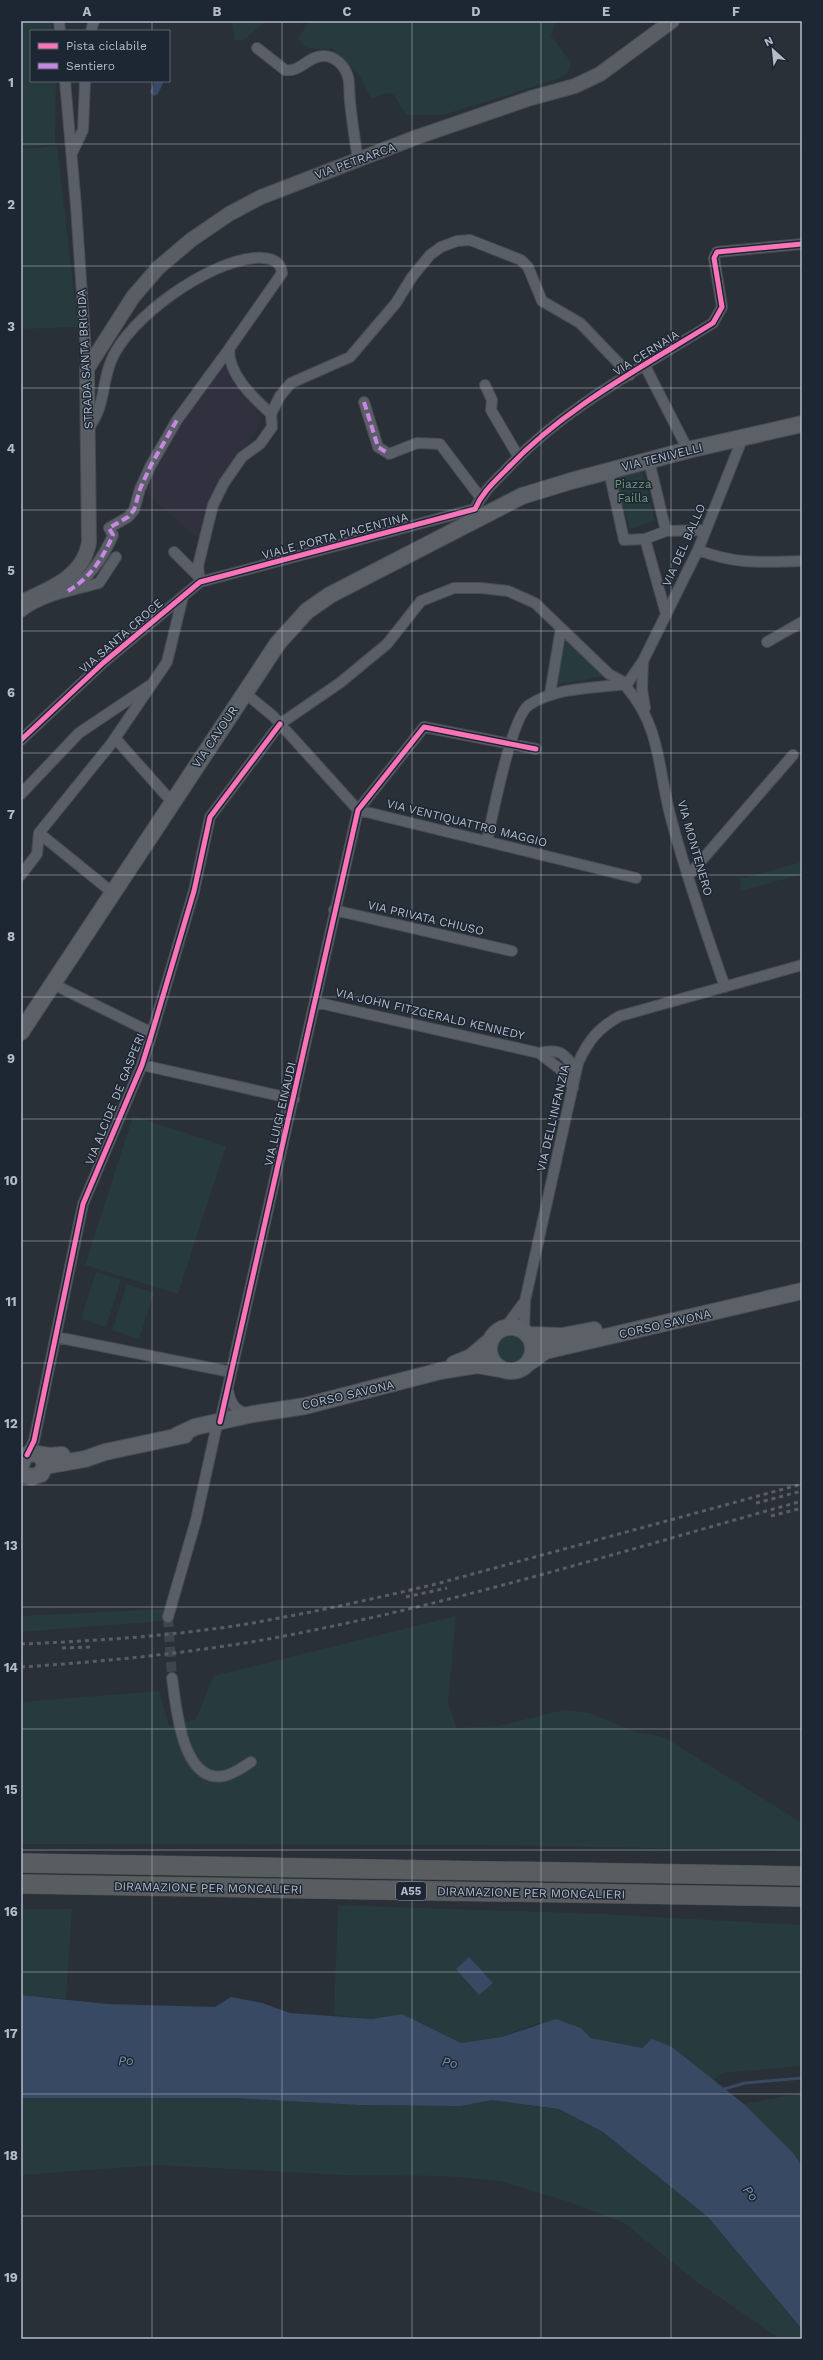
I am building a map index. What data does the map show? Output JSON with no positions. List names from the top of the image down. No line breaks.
{"streets":{"highway":["DIRAMAZIONE PER MONCALIERI","A55"],"main road":["VIA TENIVELLI","VIA CAVOUR","CORSO SAVONA"],"street":["VIA PETRARCA","VIA CERNAIA","STRADA SANTA BRIGIDA","VIALE PORTA PIACENTINA","VIA DEL BALLO","VIA SANTA CROCE","VIA VENTIQUATTRO MAGGIO","VIA MONTENERO","VIA PRIVATA CHIUSO","VIA JOHN FITZGERALD KENNEDY","VIA ALCIDE DE GASPERI","VIA LUIGI EINAUDI","VIA DELL'INFANZIA"]},"crossings":[["VIA PETRARCA","STRADA SANTA BRIGIDA"],["VIA CERNAIA","VIA TENIVELLI"],["VIA CERNAIA","VIALE PORTA PIACENTINA"],["VIA CERNAIA","VIA CAVOUR"],["VIA TENIVELLI","VIALE PORTA PIACENTINA"],["VIA TENIVELLI","VIA DEL BALLO"],["VIA TENIVELLI","VIA CAVOUR"],["VIALE PORTA PIACENTINA","VIA SANTA CROCE"],["VIALE PORTA PIACENTINA","VIA CAVOUR"],["VIA DEL BALLO","VIA MONTENERO"],["VIA DEL BALLO","VIA ALCIDE DE GASPERI"],["VIA VENTIQUATTRO MAGGIO","VIA LUIGI EINAUDI"],["VIA MONTENERO","VIA ALCIDE DE GASPERI"],["VIA MONTENERO","VIA DELL'INFANZIA"],["VIA PRIVATA CHIUSO","VIA LUIGI EINAUDI"],["VIA JOHN FITZGERALD KENNEDY","VIA LUIGI EINAUDI"],["VIA JOHN FITZGERALD KENNEDY","VIA DELL'INFANZIA"],["VIA ALCIDE DE GASPERI","CORSO SAVONA"],["VIA LUIGI EINAUDI","CORSO SAVONA"],["VIA DELL'INFANZIA","CORSO SAVONA"]],"water":["Po"],"parks":["Piazza Failla"],"legend":["Pista ciclabile","Sentiero"],"north":"top left","grid":{"columns":["A","B","C","D","E","F"],"rows":["1","2","3","4","5","6","7","8","9","10","11","12","13","14","15","16","17","18","19"]}}
